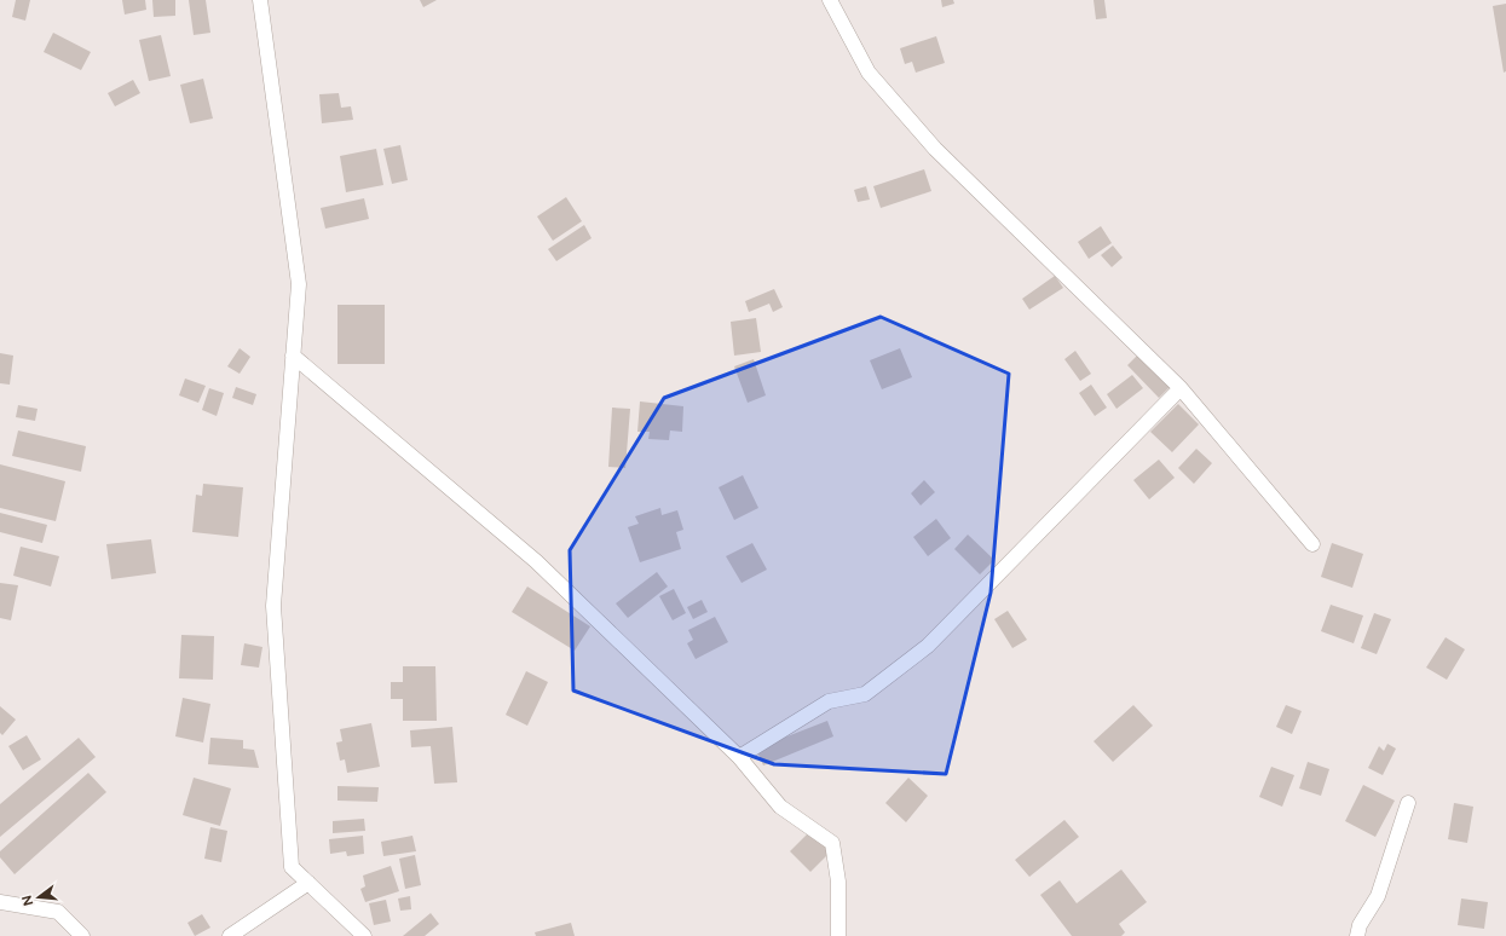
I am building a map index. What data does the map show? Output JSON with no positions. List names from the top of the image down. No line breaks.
{"north":"left"}
